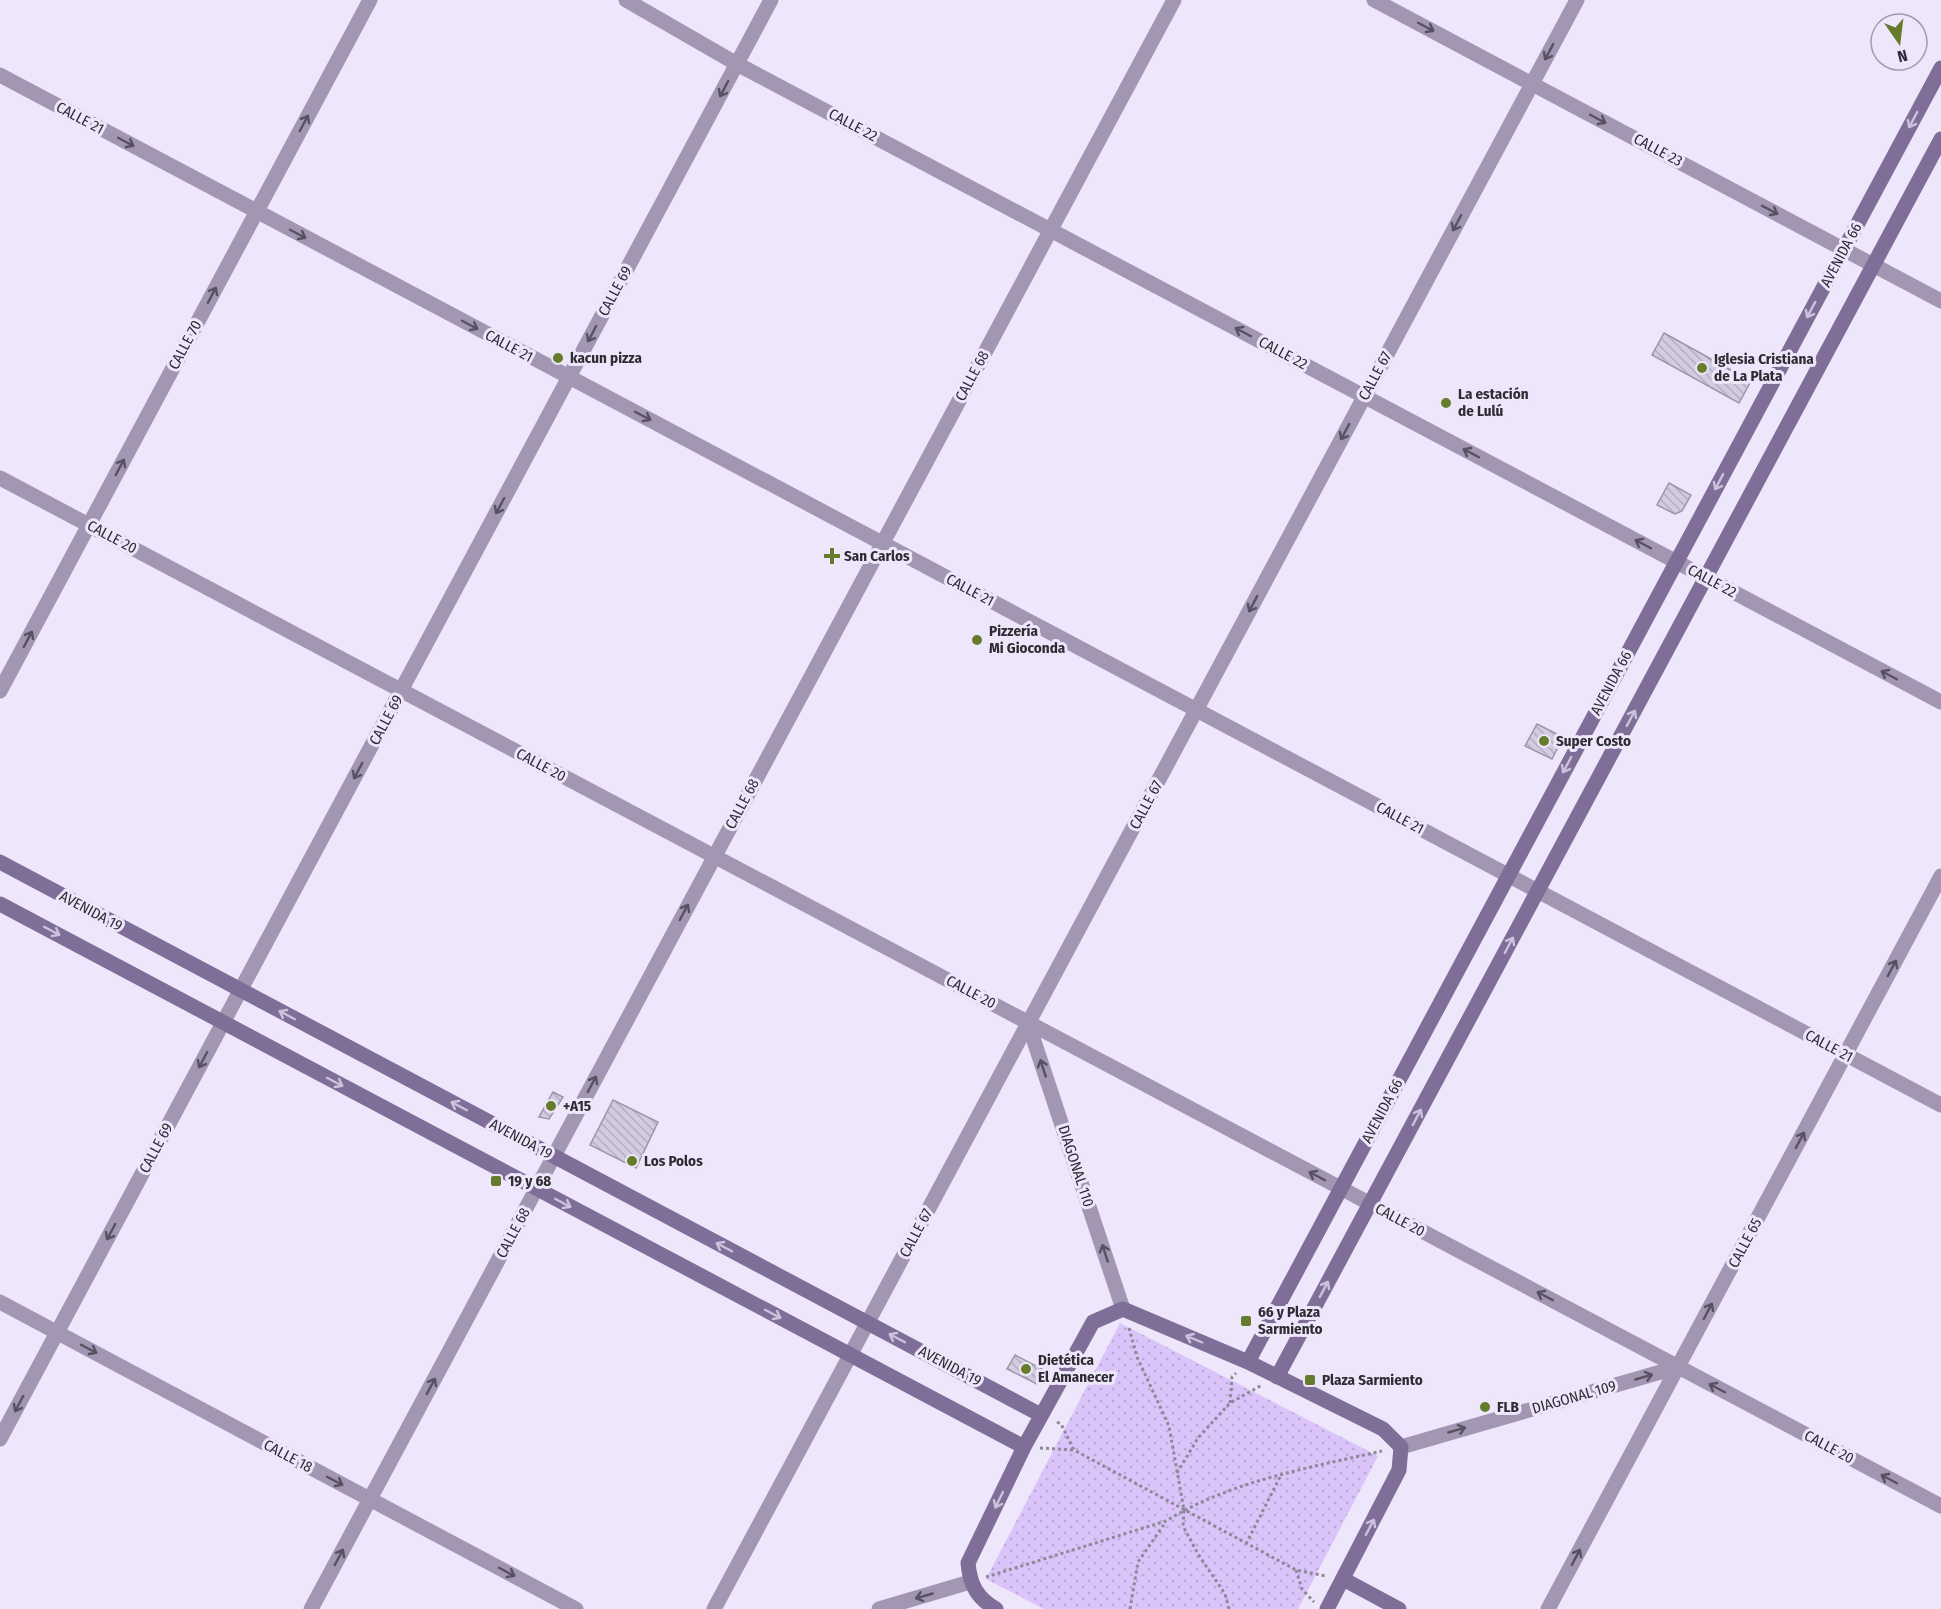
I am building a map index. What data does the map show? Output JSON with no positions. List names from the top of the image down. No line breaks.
{"streets":{"main road":["AVENIDA 66","AVENIDA 19"],"street":["CALLE 21","CALLE 22","CALLE 23","CALLE 69","CALLE 70","CALLE 68","CALLE 67","CALLE 20","DIAGONAL 110","CALLE 65","DIAGONAL 109","CALLE 18"]},"crossings":[["CALLE 21","AVENIDA 66"],["CALLE 21","CALLE 69"],["CALLE 21","CALLE 70"],["CALLE 21","CALLE 68"],["CALLE 21","CALLE 67"],["CALLE 21","CALLE 65"],["CALLE 22","AVENIDA 66"],["CALLE 22","CALLE 69"],["CALLE 22","CALLE 68"],["CALLE 22","CALLE 67"],["CALLE 23","AVENIDA 66"],["CALLE 23","CALLE 67"],["AVENIDA 66","CALLE 20"],["CALLE 69","CALLE 20"],["CALLE 69","AVENIDA 19"],["CALLE 69","CALLE 18"],["CALLE 70","CALLE 20"],["CALLE 68","CALLE 20"],["CALLE 68","AVENIDA 19"],["CALLE 68","CALLE 18"],["CALLE 67","CALLE 20"],["CALLE 67","AVENIDA 19"],["CALLE 67","DIAGONAL 110"],["CALLE 20","DIAGONAL 110"],["CALLE 20","CALLE 65"],["CALLE 20","DIAGONAL 109"],["CALLE 65","DIAGONAL 109"]],"one_way":["CALLE 21","CALLE 22","CALLE 23","CALLE 69","CALLE 70","CALLE 68","CALLE 67","CALLE 20","DIAGONAL 110","CALLE 65","DIAGONAL 109","CALLE 18"],"places":{"other":["kacun pizza","Iglesia Cristiana de La Plata","La estación de Lulú","Pizzería Mi Gioconda","Super Costo","+A15","Los Polos","Dietética El Amanecer","FLB"],"health":["San Carlos"],"transit":["19 y 68","66 y Plaza Sarmiento","Plaza Sarmiento"]},"north":"bottom"}
